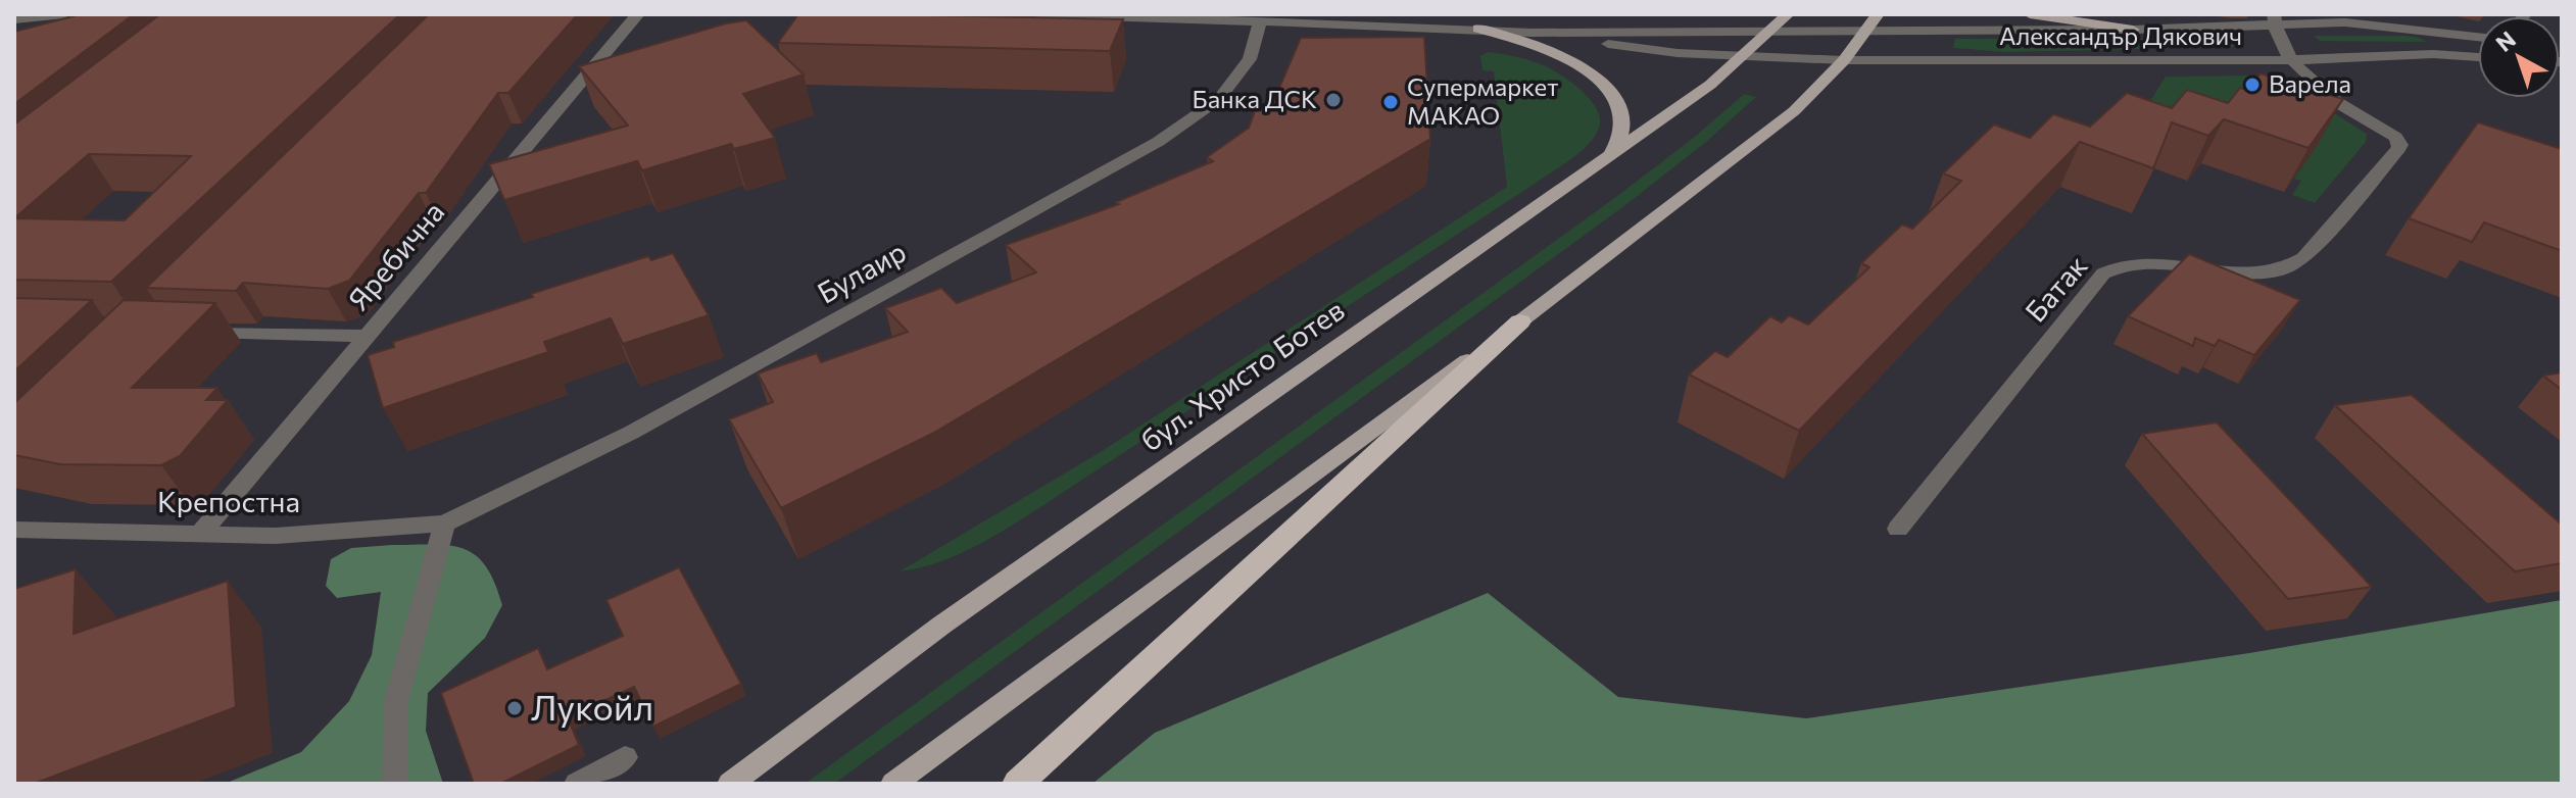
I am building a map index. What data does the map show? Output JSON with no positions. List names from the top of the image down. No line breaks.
{"streets":{"main road":["бул. Христо Ботев"],"street":["Александър Дякович","Яребична","Булаир","Батак","Крепостна"]},"crossings":[["Александър Дякович","Батак"],["Александър Дякович","бул. Христо Ботев"],["Яребична","Крепостна"],["Булаир","Крепостна"]],"places":["Варела","Банка ДСК","Супермаркет МАКАО","Лукойл"],"north":"top left"}
